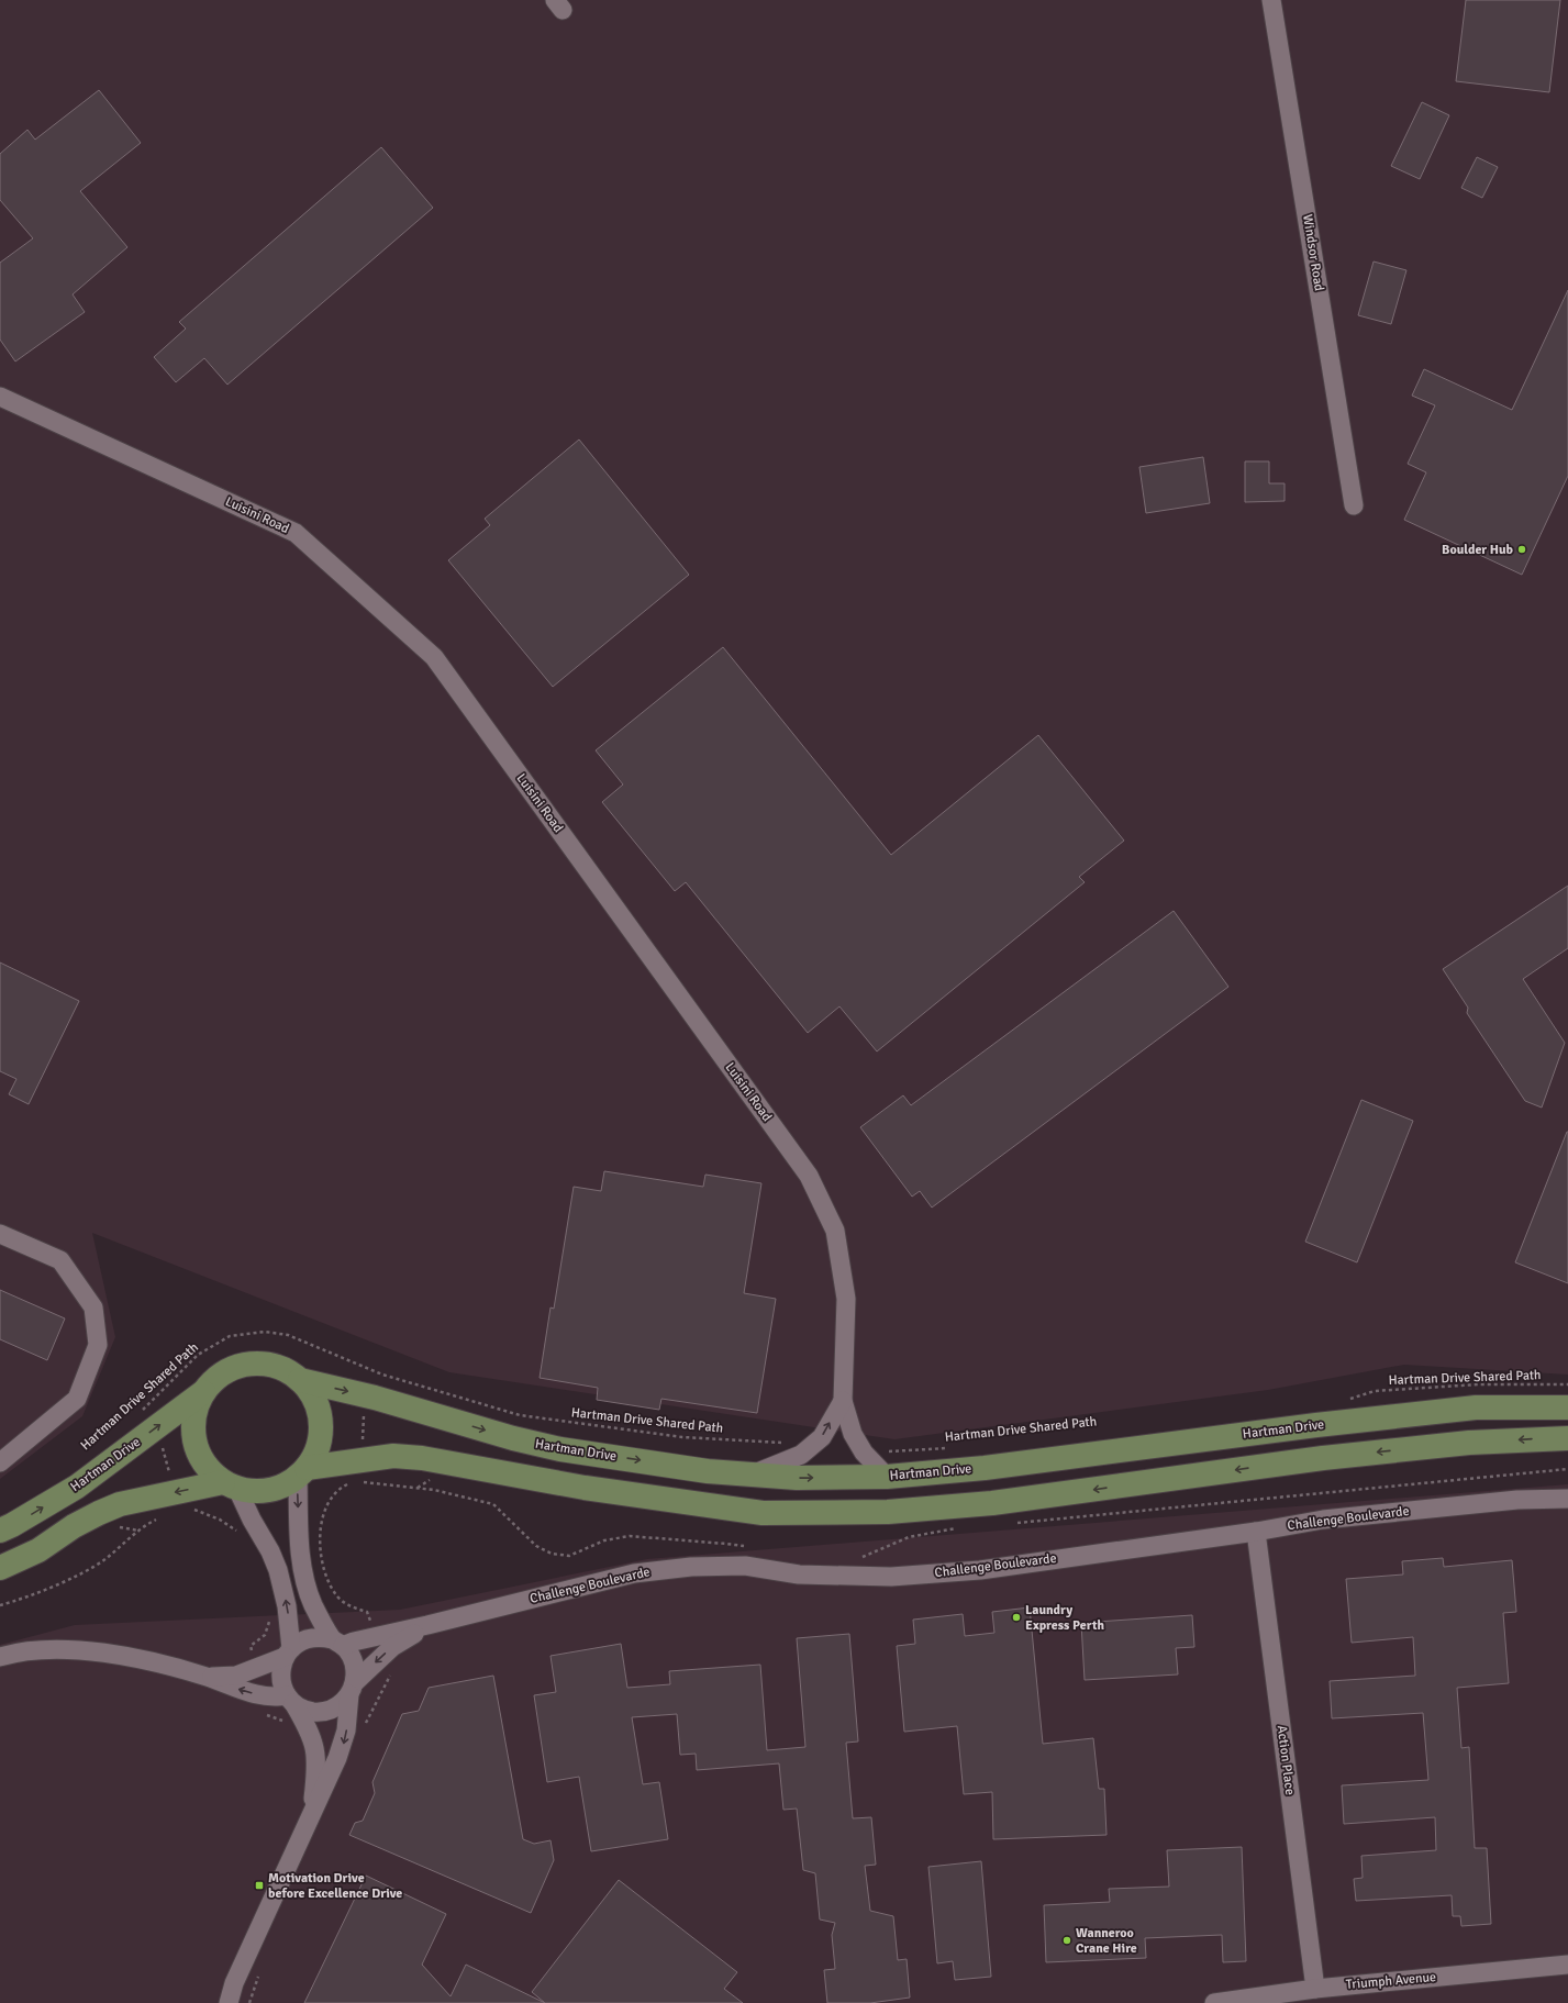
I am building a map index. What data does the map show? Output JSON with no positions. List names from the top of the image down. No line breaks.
{"streets":{"main road":["Hartman Drive"],"street":["Windsor Road","Luisini Road","Challenge Boulevarde","Action Place","Triumph Avenue"],"path":["Hartman Drive Shared Path"]},"crossings":[["Luisini Road","Hartman Drive Shared Path"],["Luisini Road","Hartman Drive"],["Hartman Drive Shared Path","Hartman Drive"],["Challenge Boulevarde","Action Place"],["Action Place","Triumph Avenue"]],"places":{"other":["Boulder Hub","Laundry Express Perth","Wanneroo Crane Hire"],"transit":["Motivation Drive before Excellence Drive"]}}
